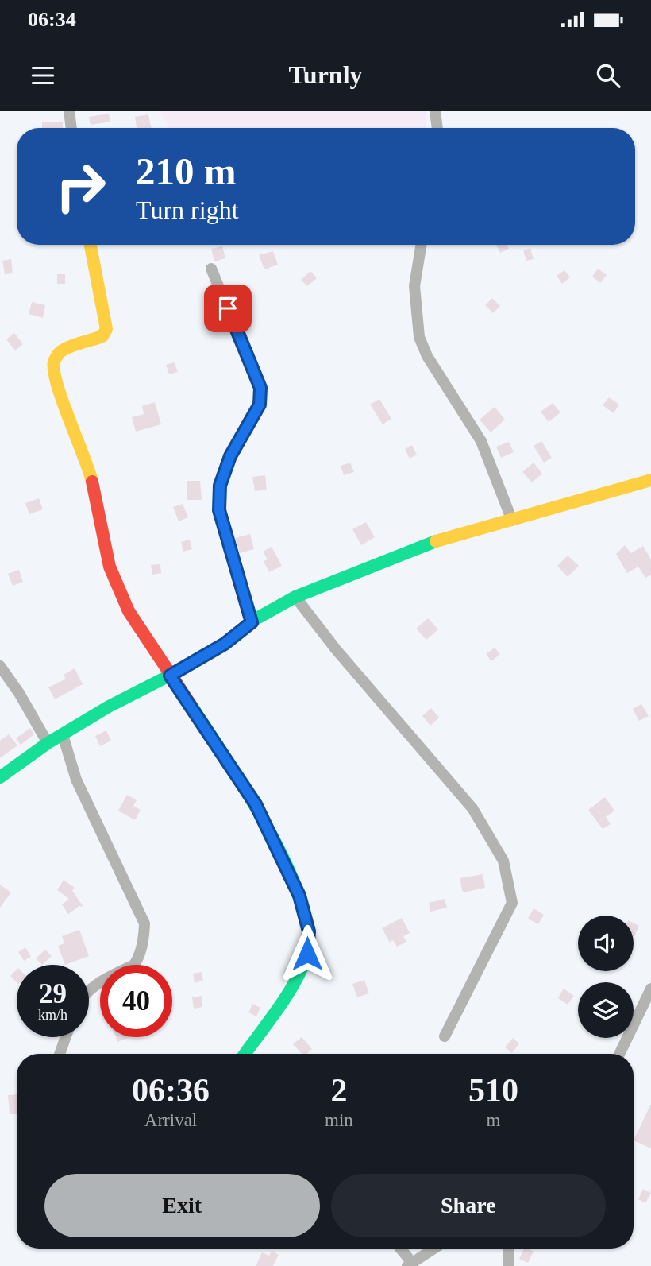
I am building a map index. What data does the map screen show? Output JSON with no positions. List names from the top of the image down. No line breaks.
{"page":{"status":"06:34","header":"Turnly","turn":["210 m","Turn right"],"speed":"29 km/h","limit":"40","eta":["06:36","Arrival","2","min","510","m"],"buttons":["Exit","Share"]}}
